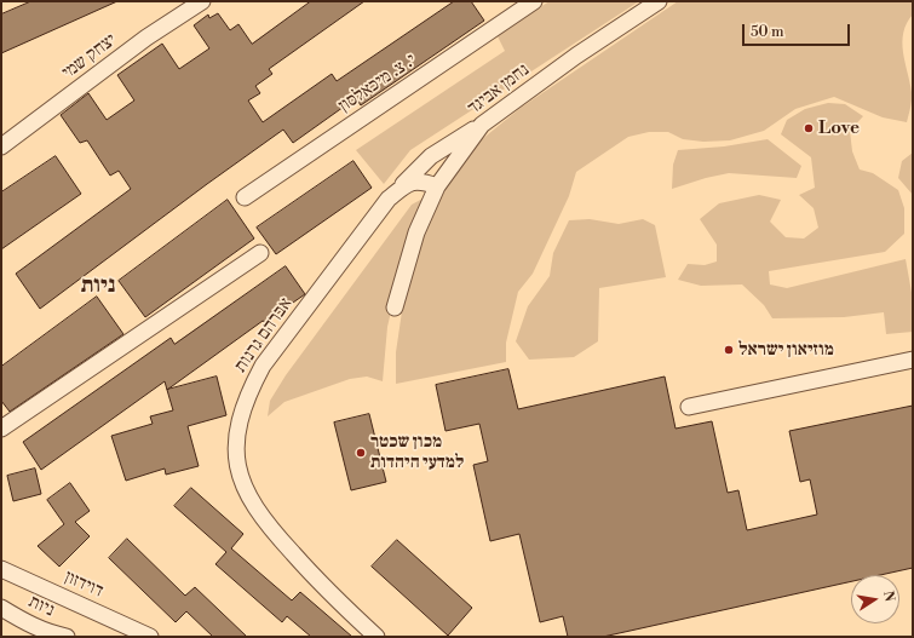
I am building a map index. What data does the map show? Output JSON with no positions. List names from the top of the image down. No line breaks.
{"streets":{"street":["יצחק שמי","י. צ. מיכאלסון","נחמן אביגד","אברהם גרנות","דוידזון","ניות"]},"crossings":[["נחמן אביגד","אברהם גרנות"]],"districts":["ניות"],"places":["Love","מוזיאון ישראל","מכון שכטר למדעי היהדות"],"scale_bar":"50 m","north":"right"}
